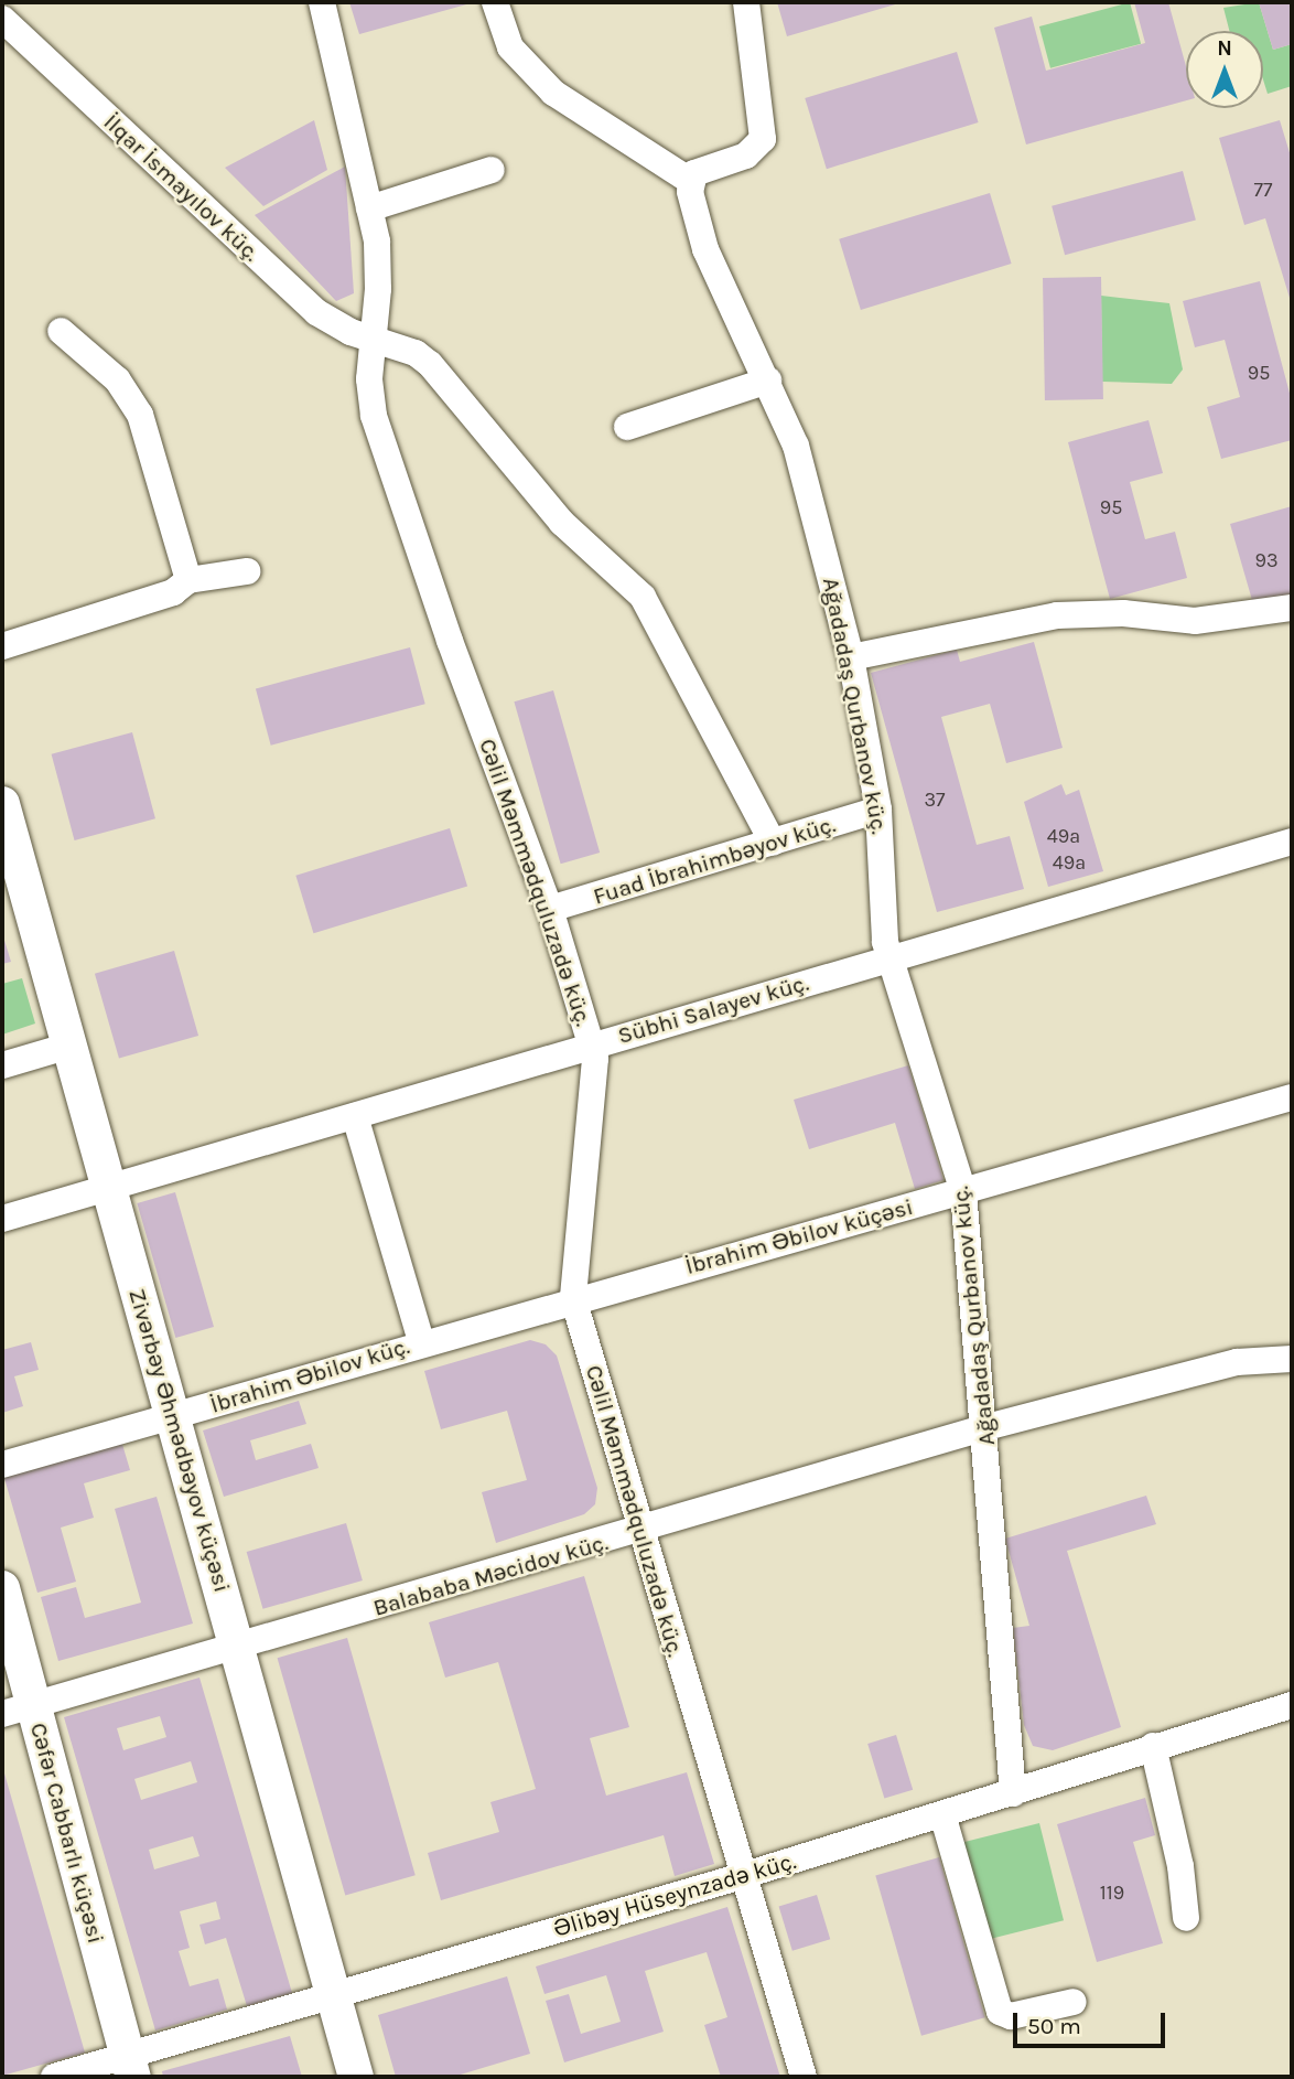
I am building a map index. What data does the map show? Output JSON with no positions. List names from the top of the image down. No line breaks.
{"streets":{"main road":["Zivərbəy Əhmədbəyov küçəsi","Cəfər Cabbarlı küçəsi"],"street":["İlqar İsmayılov küç.","Ağadadaş Qurbanov küç.","Fuad İbrahimbəyov küç.","Cəlil Məmmədquluzadə küç.","Sübhi Salayev küç.","İbrahim Əbilov küçəsi","İbrahim Əbilov küç.","Balababa Məcidov küç.","Əlibəy Hüseynzadə küç."]},"crossings":[["İlqar İsmayılov küç.","Fuad İbrahimbəyov küç."],["İlqar İsmayılov küç.","Cəlil Məmmədquluzadə küç."],["Ağadadaş Qurbanov küç.","Fuad İbrahimbəyov küç."],["Ağadadaş Qurbanov küç.","Sübhi Salayev küç."],["Ağadadaş Qurbanov küç.","İbrahim Əbilov küçəsi"],["Ağadadaş Qurbanov küç.","Balababa Məcidov küç."],["Ağadadaş Qurbanov küç.","Əlibəy Hüseynzadə küç."],["Fuad İbrahimbəyov küç.","Cəlil Məmmədquluzadə küç."],["Cəlil Məmmədquluzadə küç.","Sübhi Salayev küç."],["Cəlil Məmmədquluzadə küç.","İbrahim Əbilov küçəsi"],["Cəlil Məmmədquluzadə küç.","İbrahim Əbilov küç."],["Cəlil Məmmədquluzadə küç.","Balababa Məcidov küç."],["Cəlil Məmmədquluzadə küç.","Əlibəy Hüseynzadə küç."],["Sübhi Salayev küç.","Zivərbəy Əhmədbəyov küçəsi"],["İbrahim Əbilov küçəsi","İbrahim Əbilov küç."],["İbrahim Əbilov küç.","Zivərbəy Əhmədbəyov küçəsi"],["Zivərbəy Əhmədbəyov küçəsi","Balababa Məcidov küç."],["Zivərbəy Əhmədbəyov küçəsi","Əlibəy Hüseynzadə küç."],["Balababa Məcidov küç.","Cəfər Cabbarlı küçəsi"],["Cəfər Cabbarlı küçəsi","Əlibəy Hüseynzadə küç."]],"house_numbers":["77","95","95","93","37","49a","49a","119"],"scale_bar":"50 m","north":"top"}
